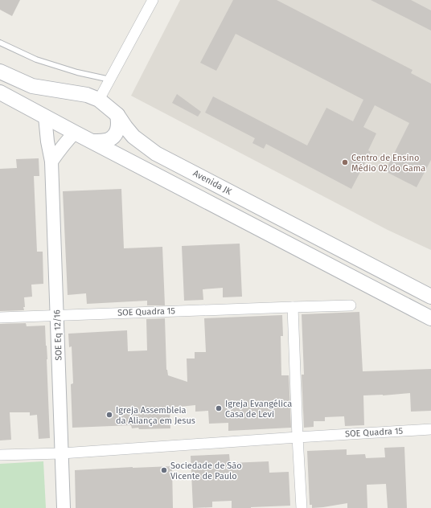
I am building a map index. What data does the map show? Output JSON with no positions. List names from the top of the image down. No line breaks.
{"streets":{"main road":["Avenida JK"],"street":["SOE Quadra 15","SOE Eq 12/16"]},"crossings":[["SOE Quadra 15","SOE Eq 12/16"]],"places":["Centro de Ensino Médio 02 do Gama","Igreja Evangélica Casa de Levi","Igreja Assembleia da Aliança em Jesus","Sociedade de São Vicente de Paulo"]}
